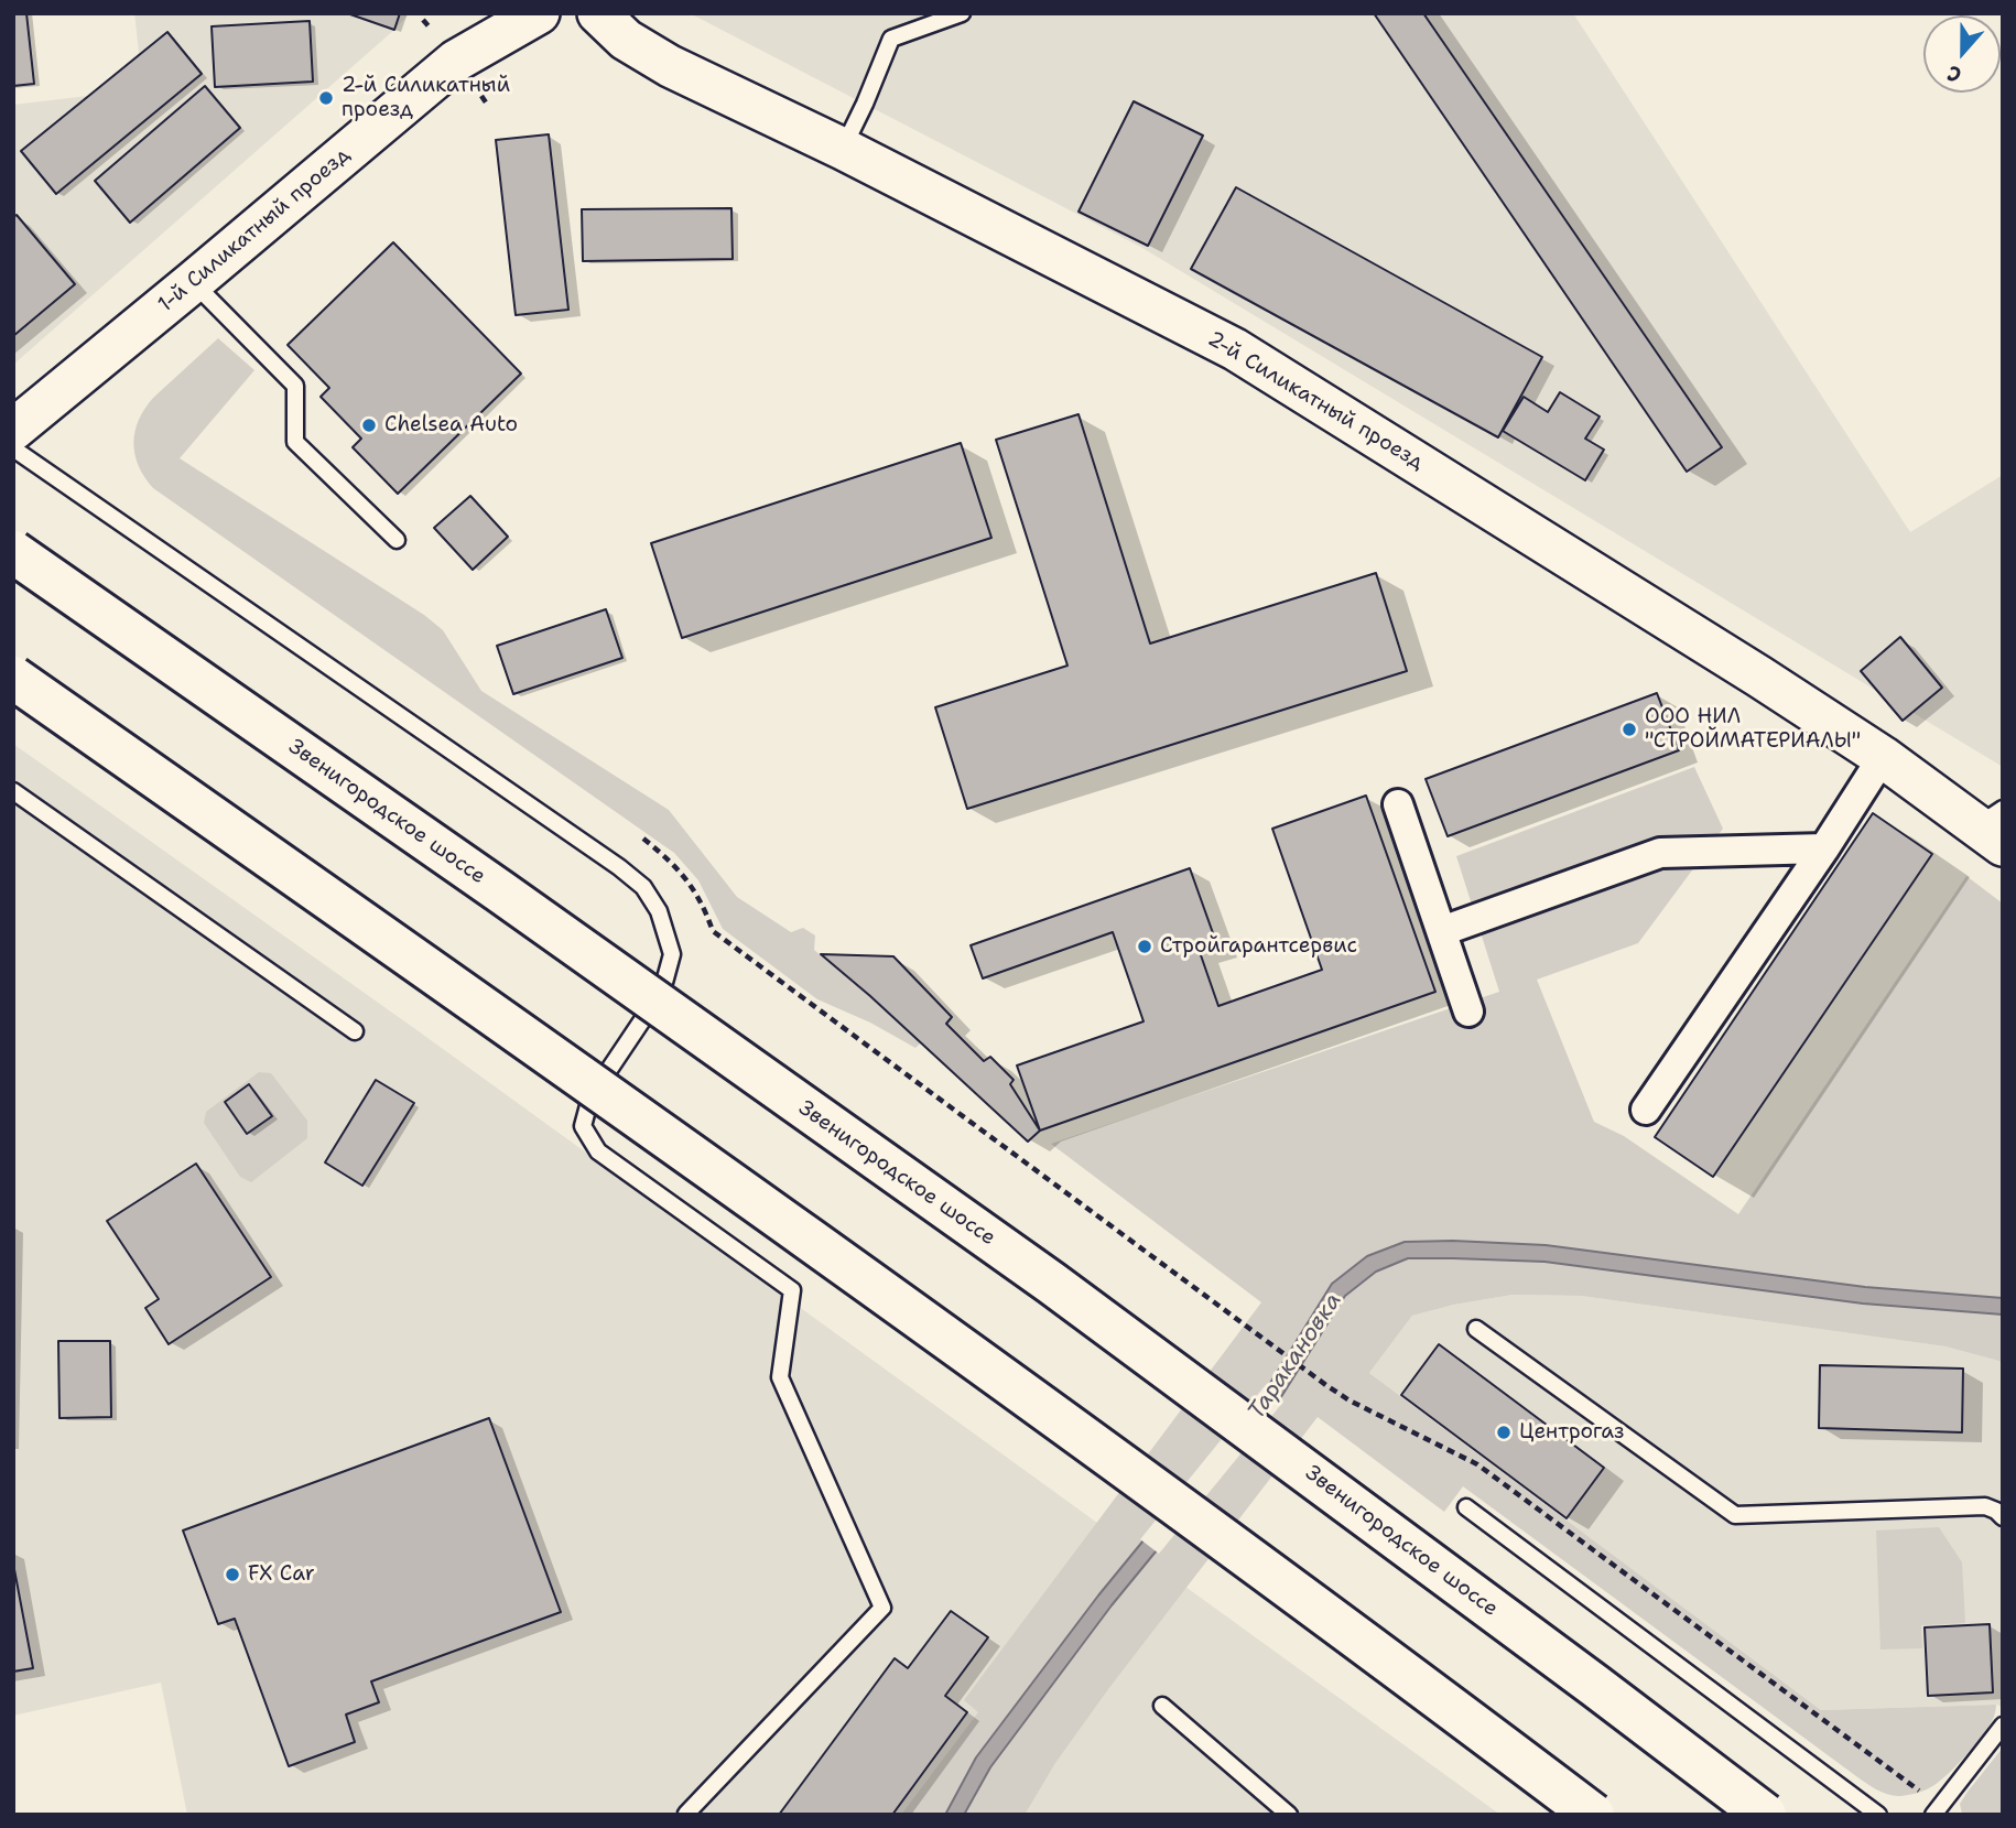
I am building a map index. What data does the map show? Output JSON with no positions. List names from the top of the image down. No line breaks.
{"streets":{"main road":["Звенигородское шоссе"],"street":["1-й Силикатный проезд","2-й Силикатный проезд"]},"water":["Таракановка"],"places":["2-й Силикатный проезд","Chelsea Auto","ООО НИЛ \"СТРОЙМАТЕРИАЛЫ\"","Стройгарантсервис","Центрогаз","FX Car"],"north":"bottom"}
